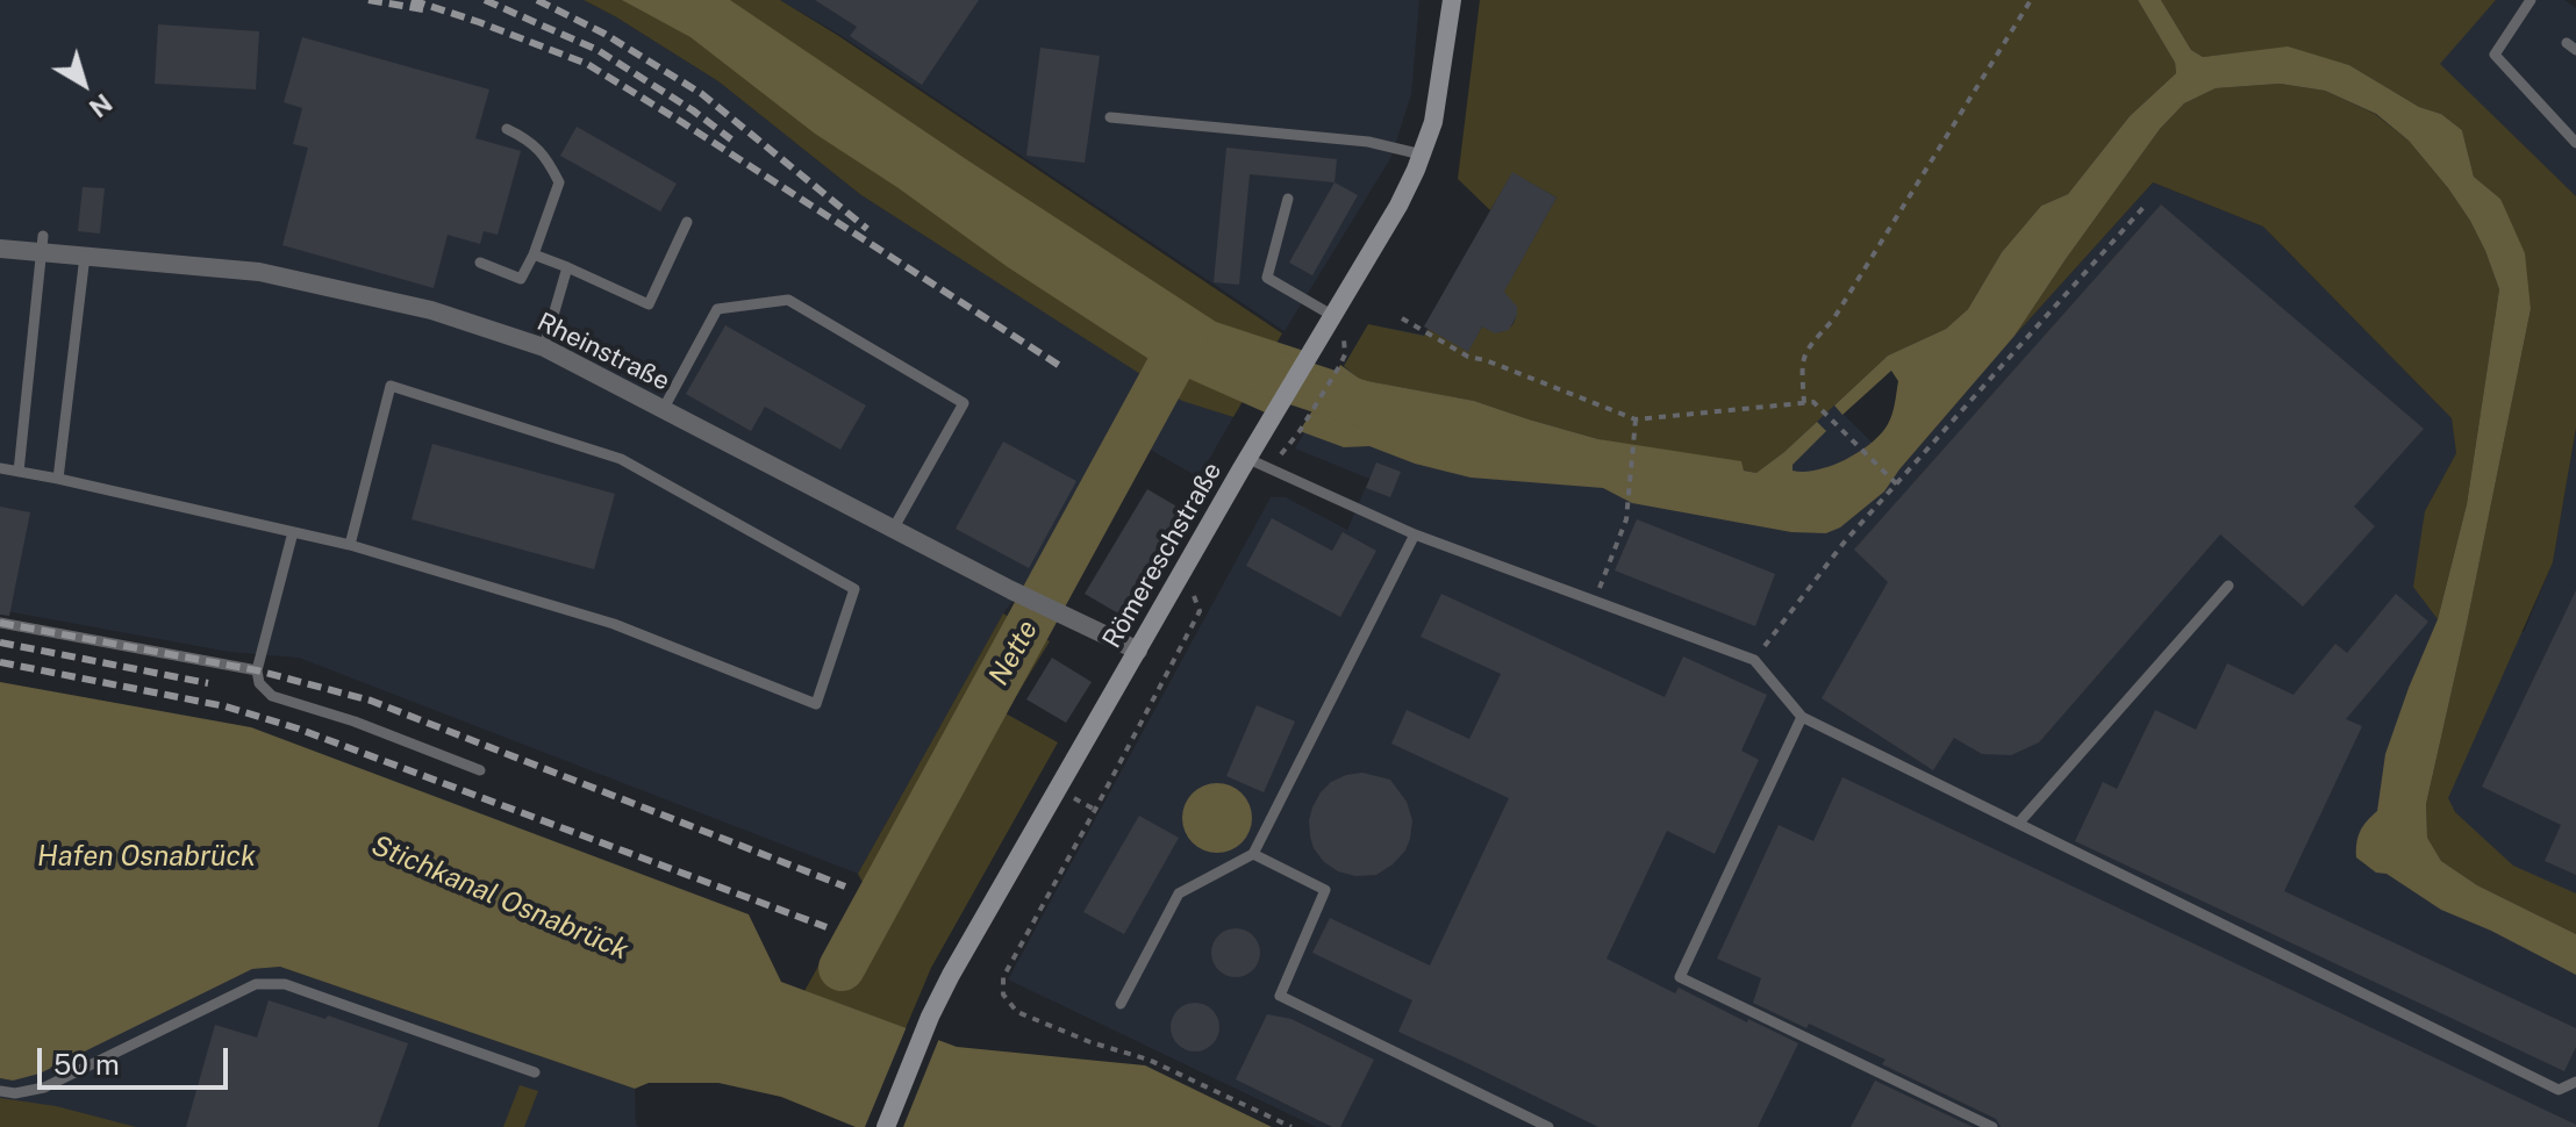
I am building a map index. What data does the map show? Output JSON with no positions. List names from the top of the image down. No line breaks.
{"streets":{"main road":["Römereschstraße"],"street":["Rheinstraße"]},"crossings":[["Rheinstraße","Römereschstraße"]],"water":["Nette","Hafen Osnabrück","Stichkanal Osnabrück"],"scale_bar":"50 m","north":"bottom right"}
